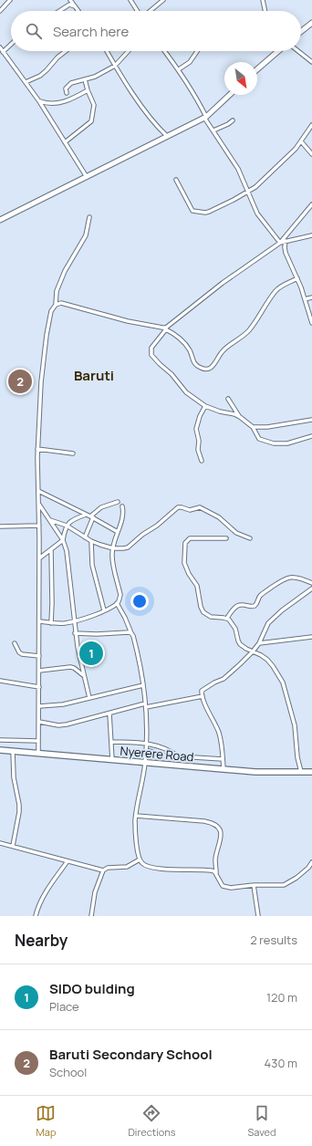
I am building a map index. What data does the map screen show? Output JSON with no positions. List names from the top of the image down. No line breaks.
{"streets":{"main road":["Nyerere Road"]},"districts":["Baruti"],"north":"bottom right","page":{"search":"Search here","pins":["2","1"],"heading":["Nearby","2 results"],"list":[{"mark":"1","name":"SIDO bulding","note":"Place","value":"120 m"},{"mark":"2","name":"Baruti Secondary School","note":"School","value":"430 m"}],"nav":["Map","Directions","Saved"]}}
